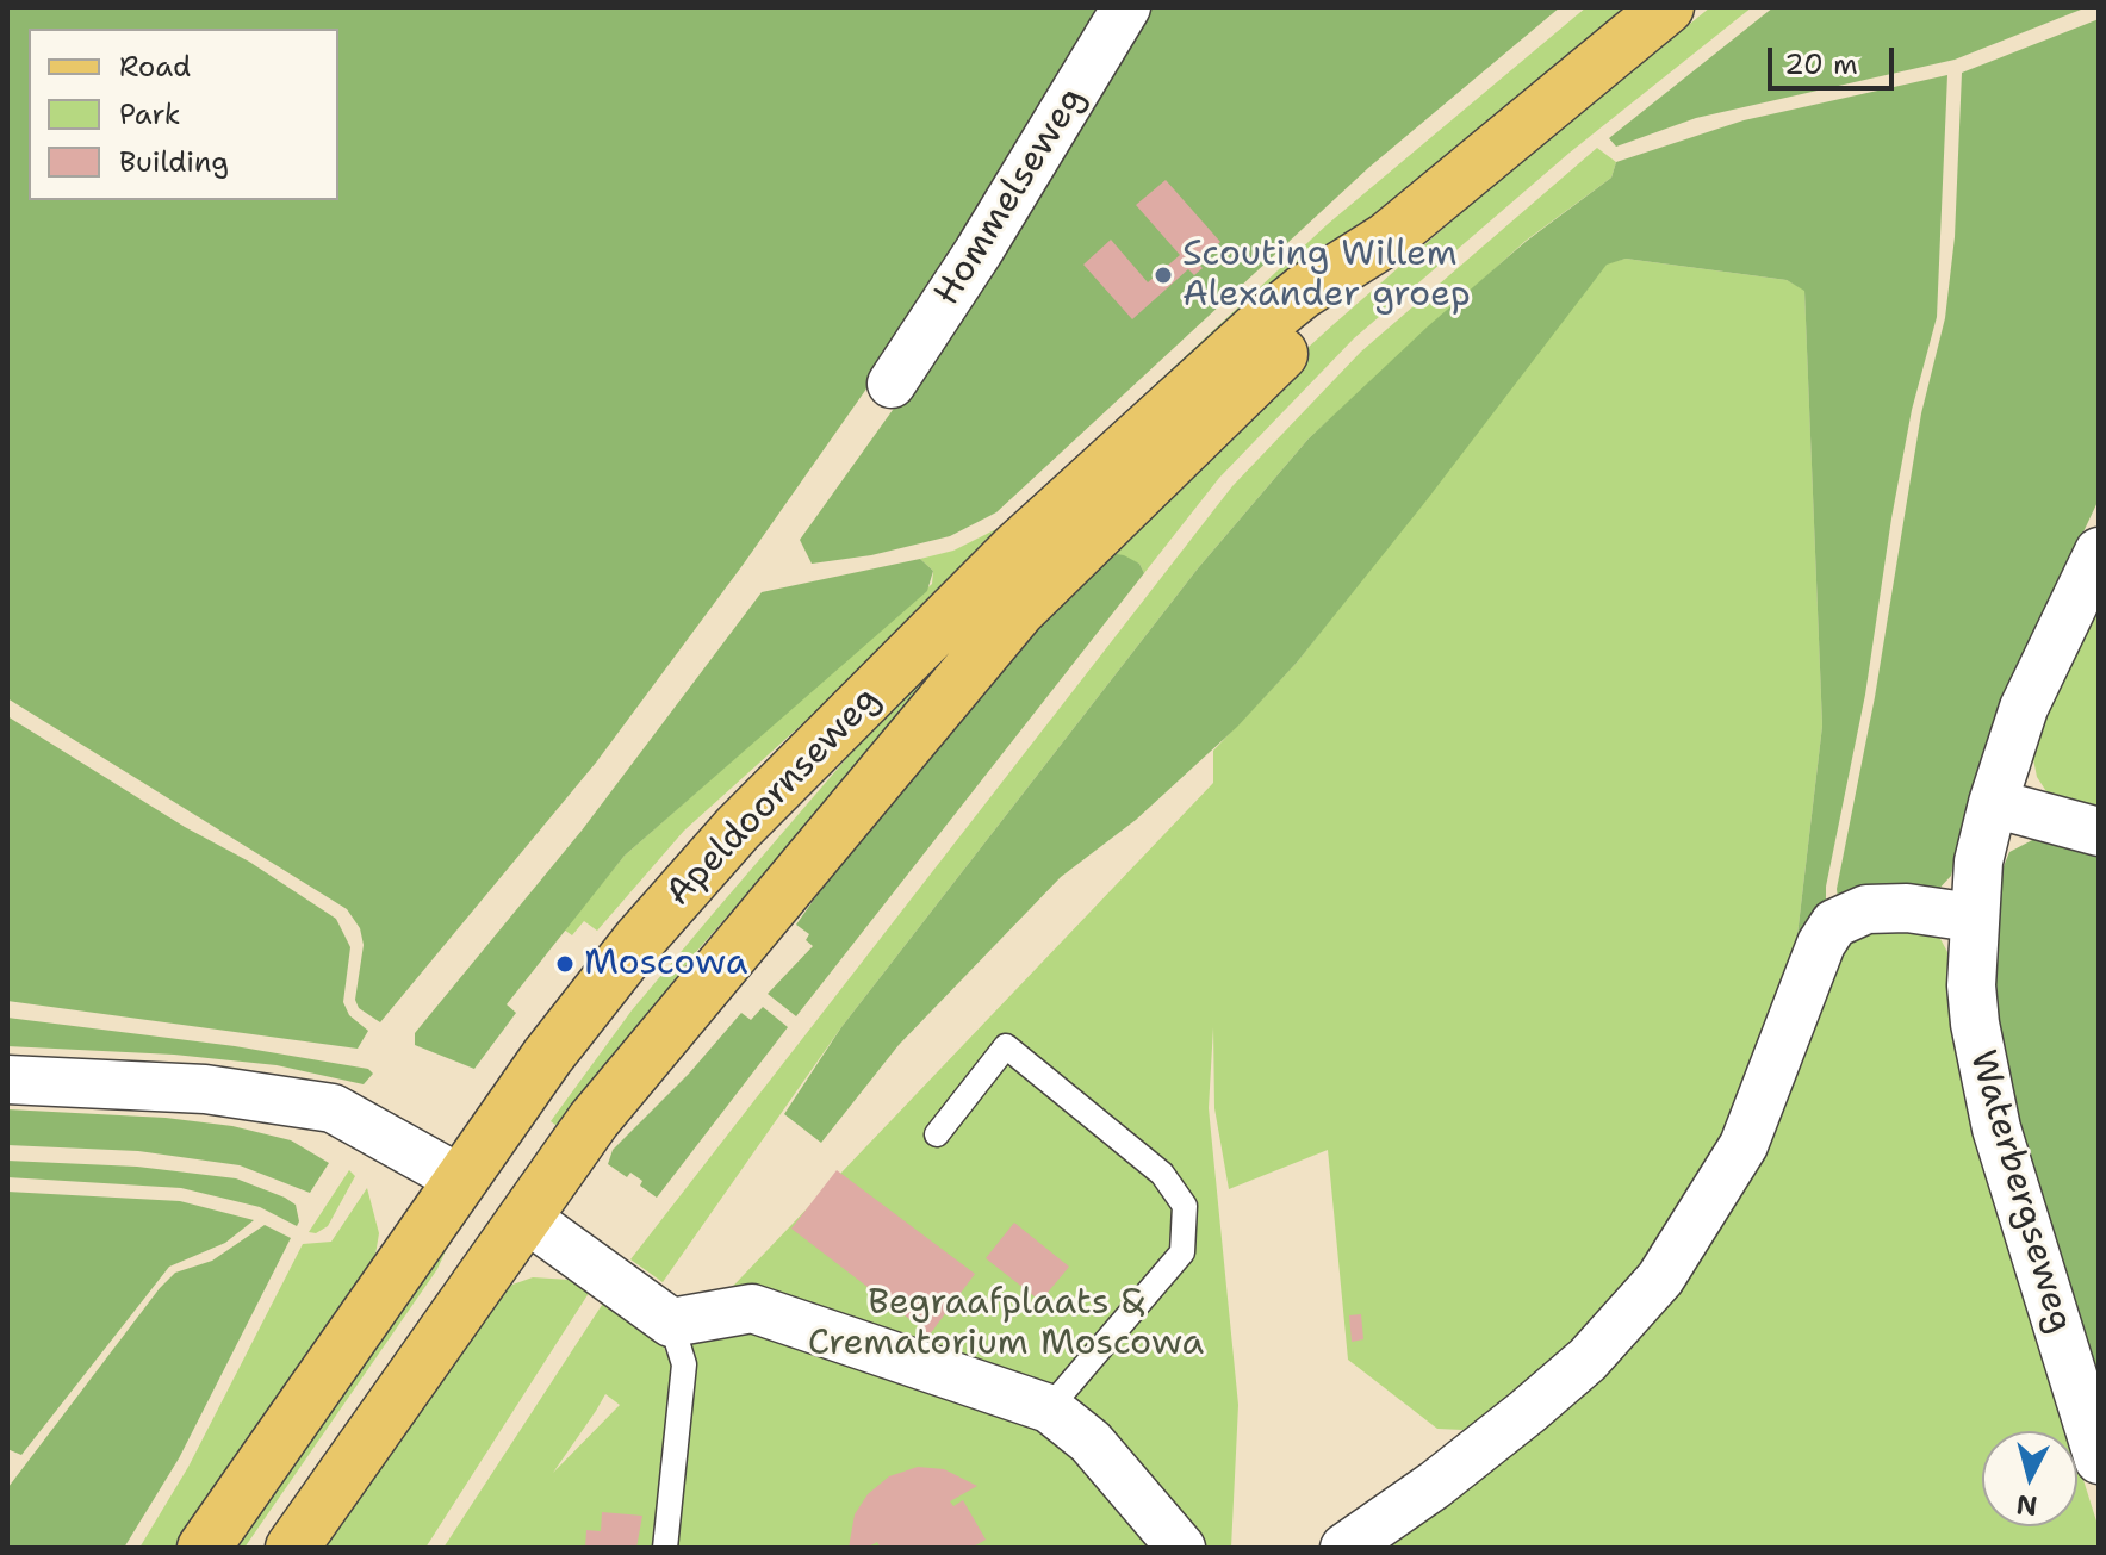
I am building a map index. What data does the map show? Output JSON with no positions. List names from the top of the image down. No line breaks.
{"streets":{"main road":["Apeldoornseweg"],"street":["Hommelseweg","Waterbergseweg"]},"parks":["Begraafplaats & Crematorium Moscowa"],"places":["Scouting Willem Alexander groep","Moscowa"],"legend":["Road","Park","Building"],"scale_bar":"20 m","north":"bottom"}
